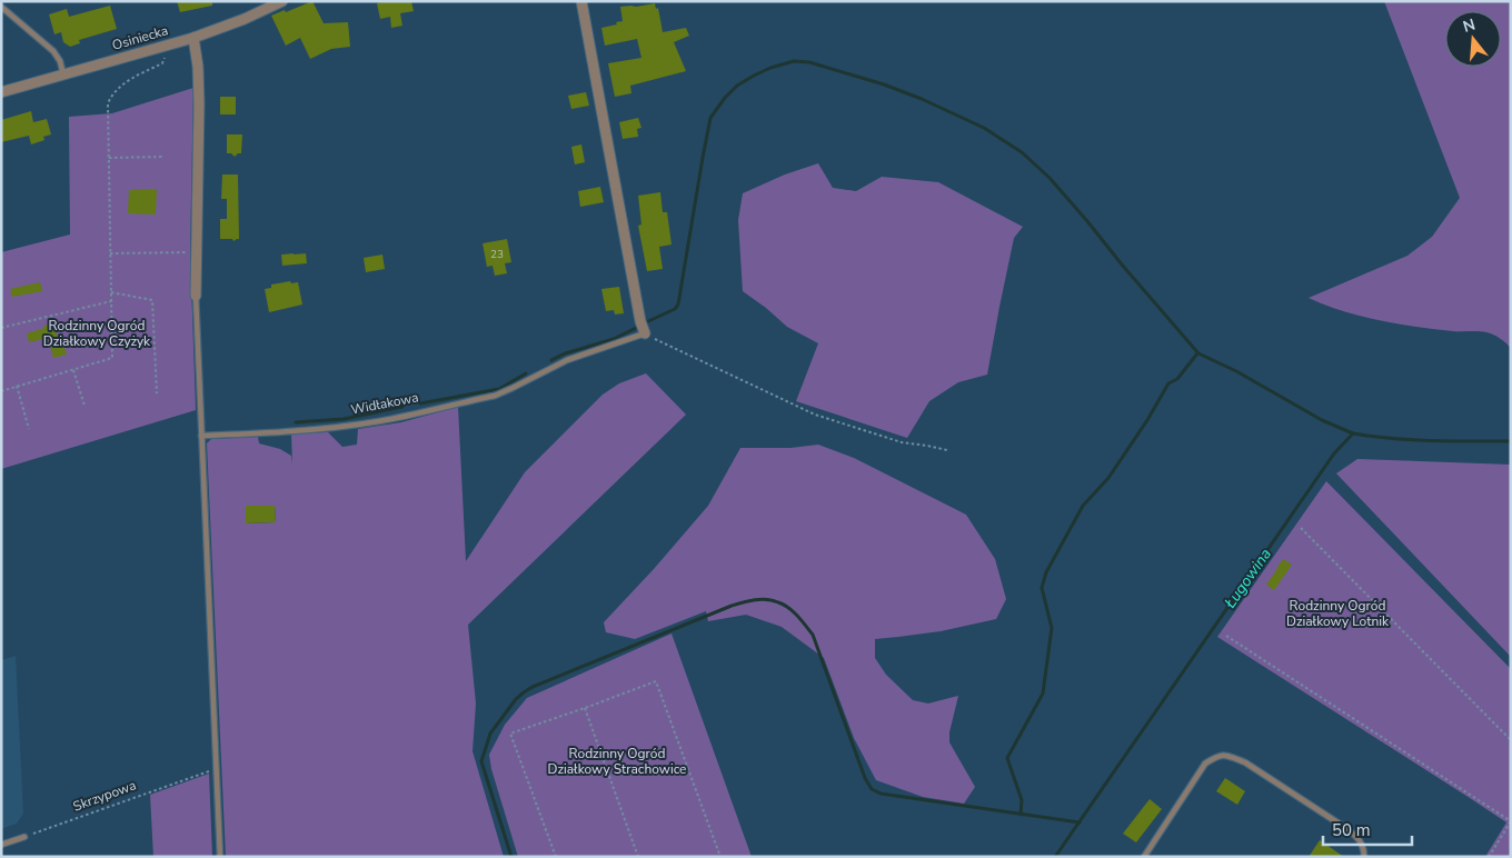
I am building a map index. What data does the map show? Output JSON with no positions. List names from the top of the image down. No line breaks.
{"streets":{"street":["Osiniecka"],"lane":["Widłakowa"],"path":["Skrzypowa"]},"water":["Ługowina"],"parks":["Rodzinny Ogród Działkowy Czyżyk","Rodzinny Ogród Działkowy Lotnik","Rodzinny Ogród Działkowy Strachowice"],"house_numbers":["23"],"scale_bar":"50 m","north":"top"}
